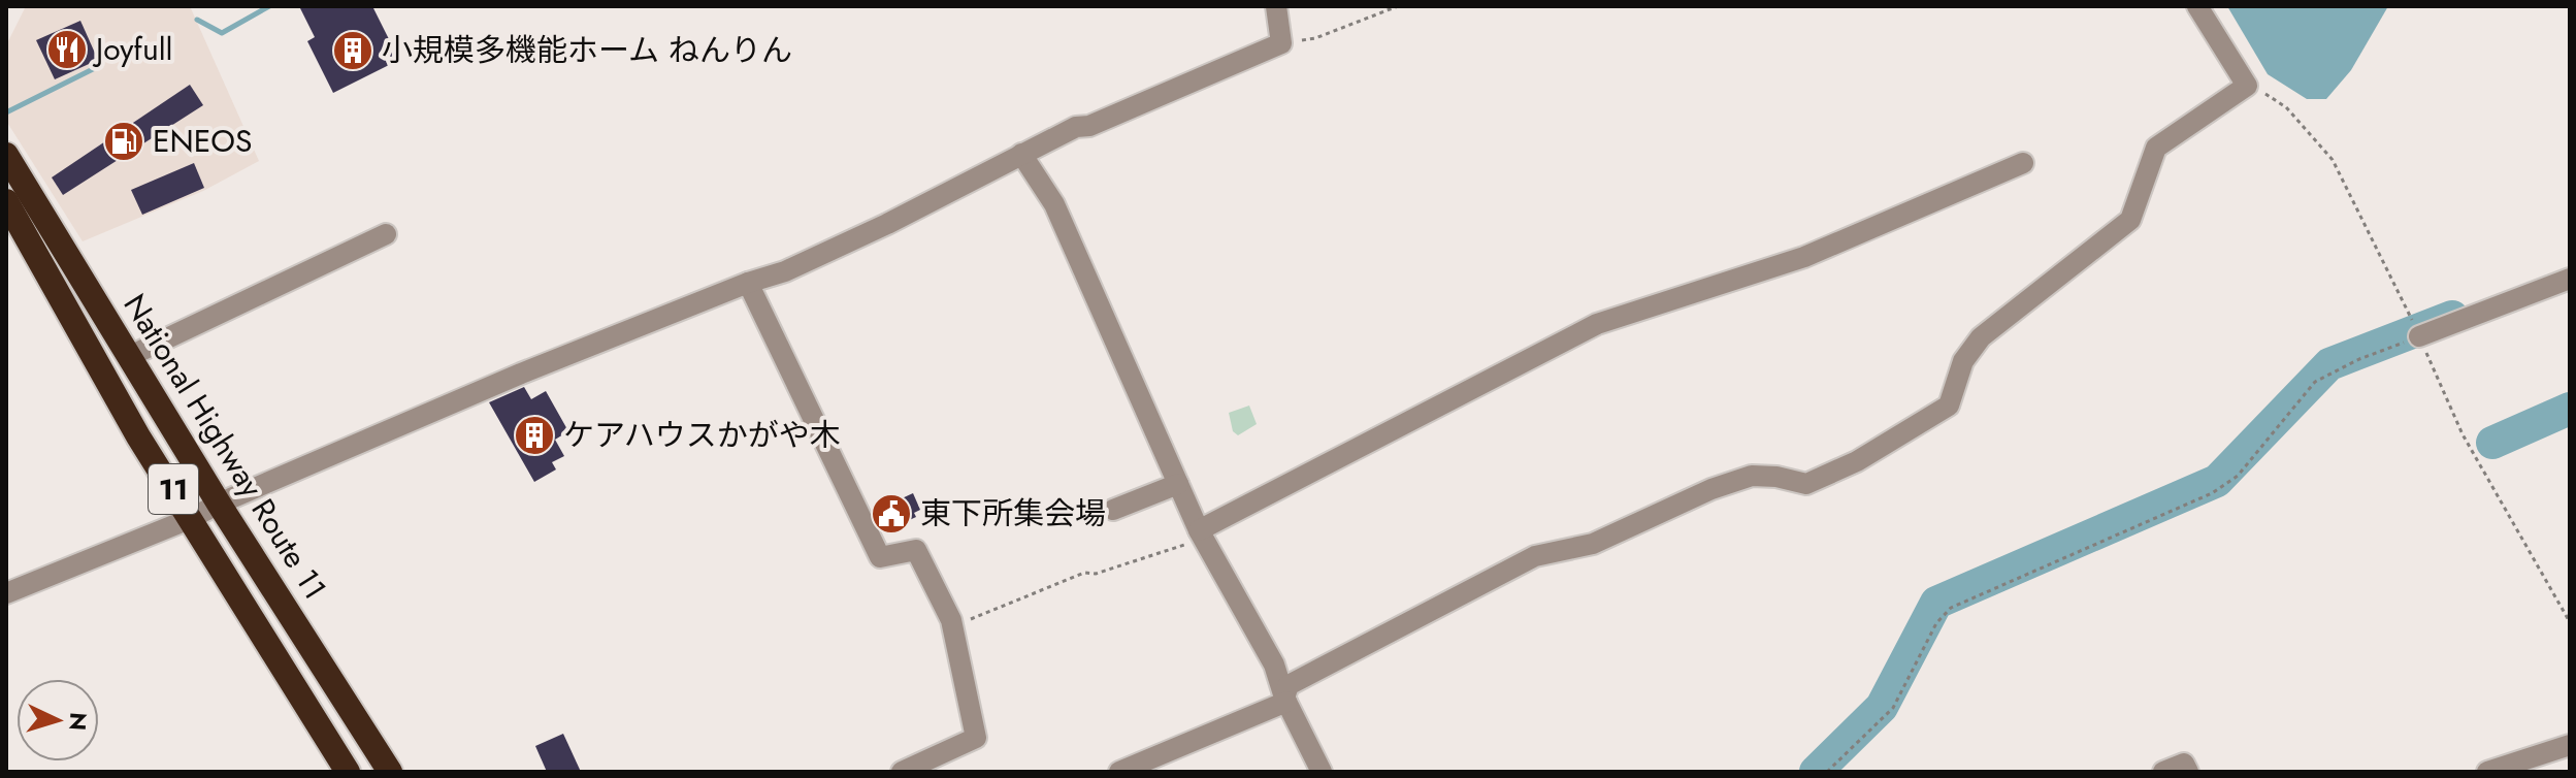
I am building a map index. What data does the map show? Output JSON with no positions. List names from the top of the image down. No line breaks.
{"streets":{"highway":["National Highway Route 11","11"]},"places":{"restaurant":["Joyfull"],"building":["小規模多機能ホーム ねんりん","ケアハウスかがや木"],"fuel station":["ENEOS"],"public building":["東下所集会場"]},"north":"right"}
